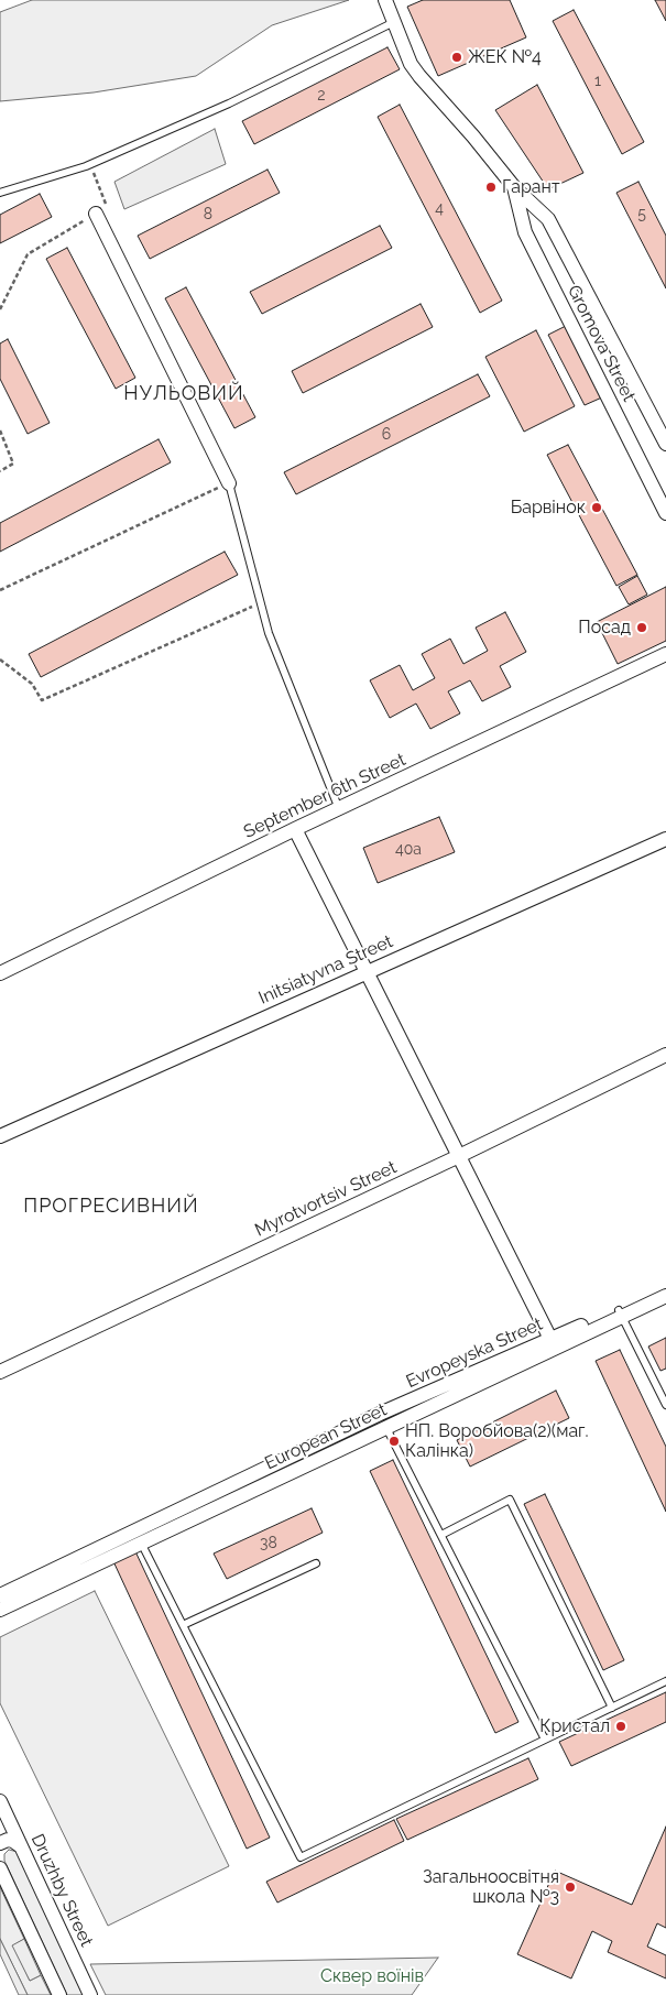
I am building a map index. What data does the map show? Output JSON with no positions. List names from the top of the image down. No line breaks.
{"streets":{"street":["Gromova Street","September 6th Street","Initsiatyvna Street","Myrotvortsiv Street","Evropeyska Street","European Street","Druzhby Street"]},"districts":["НУЛЬОВИЙ","ПРОГРЕСИВНИЙ"],"parks":["Сквер воїнів"],"places":["ЖЕК №4","Гарант","Барвінок","Посад","НП. Воробйова(2)(маг. Калінка)","Кристал","Загальноосвітня школа №3"],"house_numbers":["1","2","4","8","5","6","40а","38"]}
